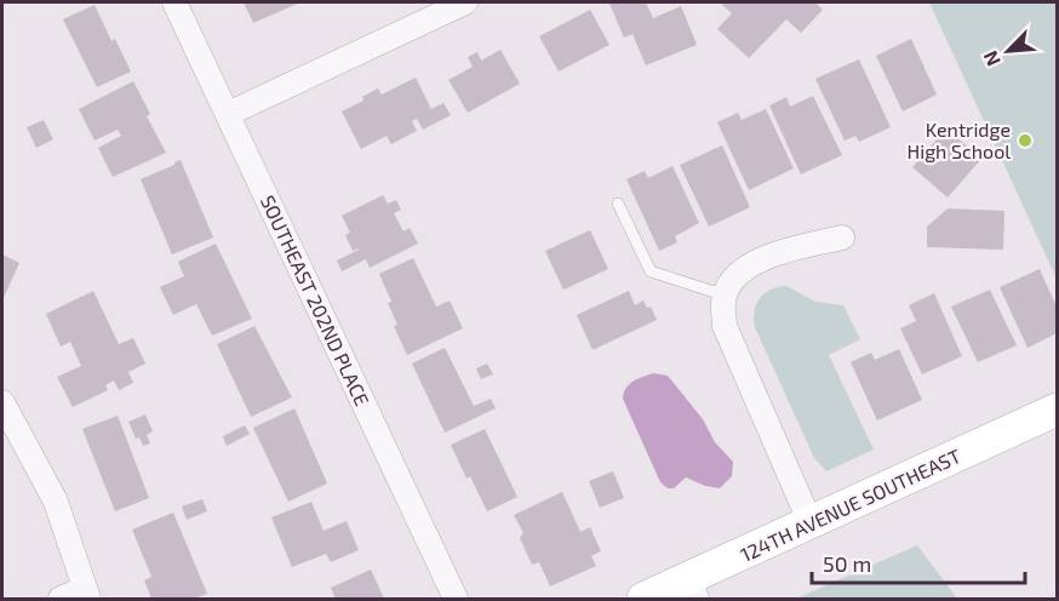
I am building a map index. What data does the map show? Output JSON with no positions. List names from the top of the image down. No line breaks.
{"streets":{"street":["SOUTHEAST 202ND PLACE","124TH AVENUE SOUTHEAST"]},"places":["Kentridge High School"],"scale_bar":"50 m","north":"bottom left"}
